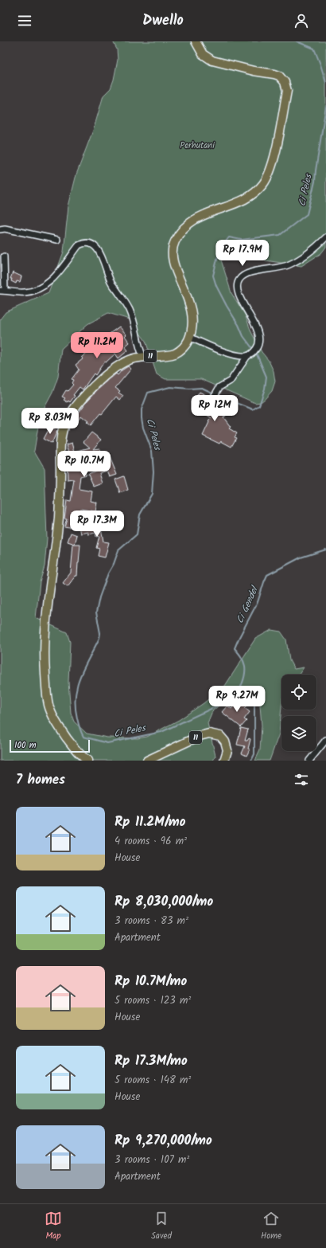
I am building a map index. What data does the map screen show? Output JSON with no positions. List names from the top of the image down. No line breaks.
{"streets":{"highway":["11"]},"water":["Ci Peles","Ci Gendel"],"parks":["Perhutani"],"scale_bar":"100 m","page":{"header":"Dwello","price":["Rp 17.9M","Rp 11.2M","Rp 12M","Rp 8.03M","Rp 10.7M","Rp 17.3M","Rp 9.27M"],"scale":"100 m","heading":"7 homes","list":[{"name":"Rp 11.2M/mo","note":"4 rooms · 96 m² · House"},{"name":"Rp 8,030,000/mo","note":"3 rooms · 83 m² · Apartment"},{"name":"Rp 10.7M/mo","note":"5 rooms · 123 m² · House"},{"name":"Rp 17.3M/mo","note":"5 rooms · 148 m² · House"},{"name":"Rp 9,270,000/mo","note":"3 rooms · 107 m² · Apartment"}],"tabs":["Map","Saved","Home"]}}
